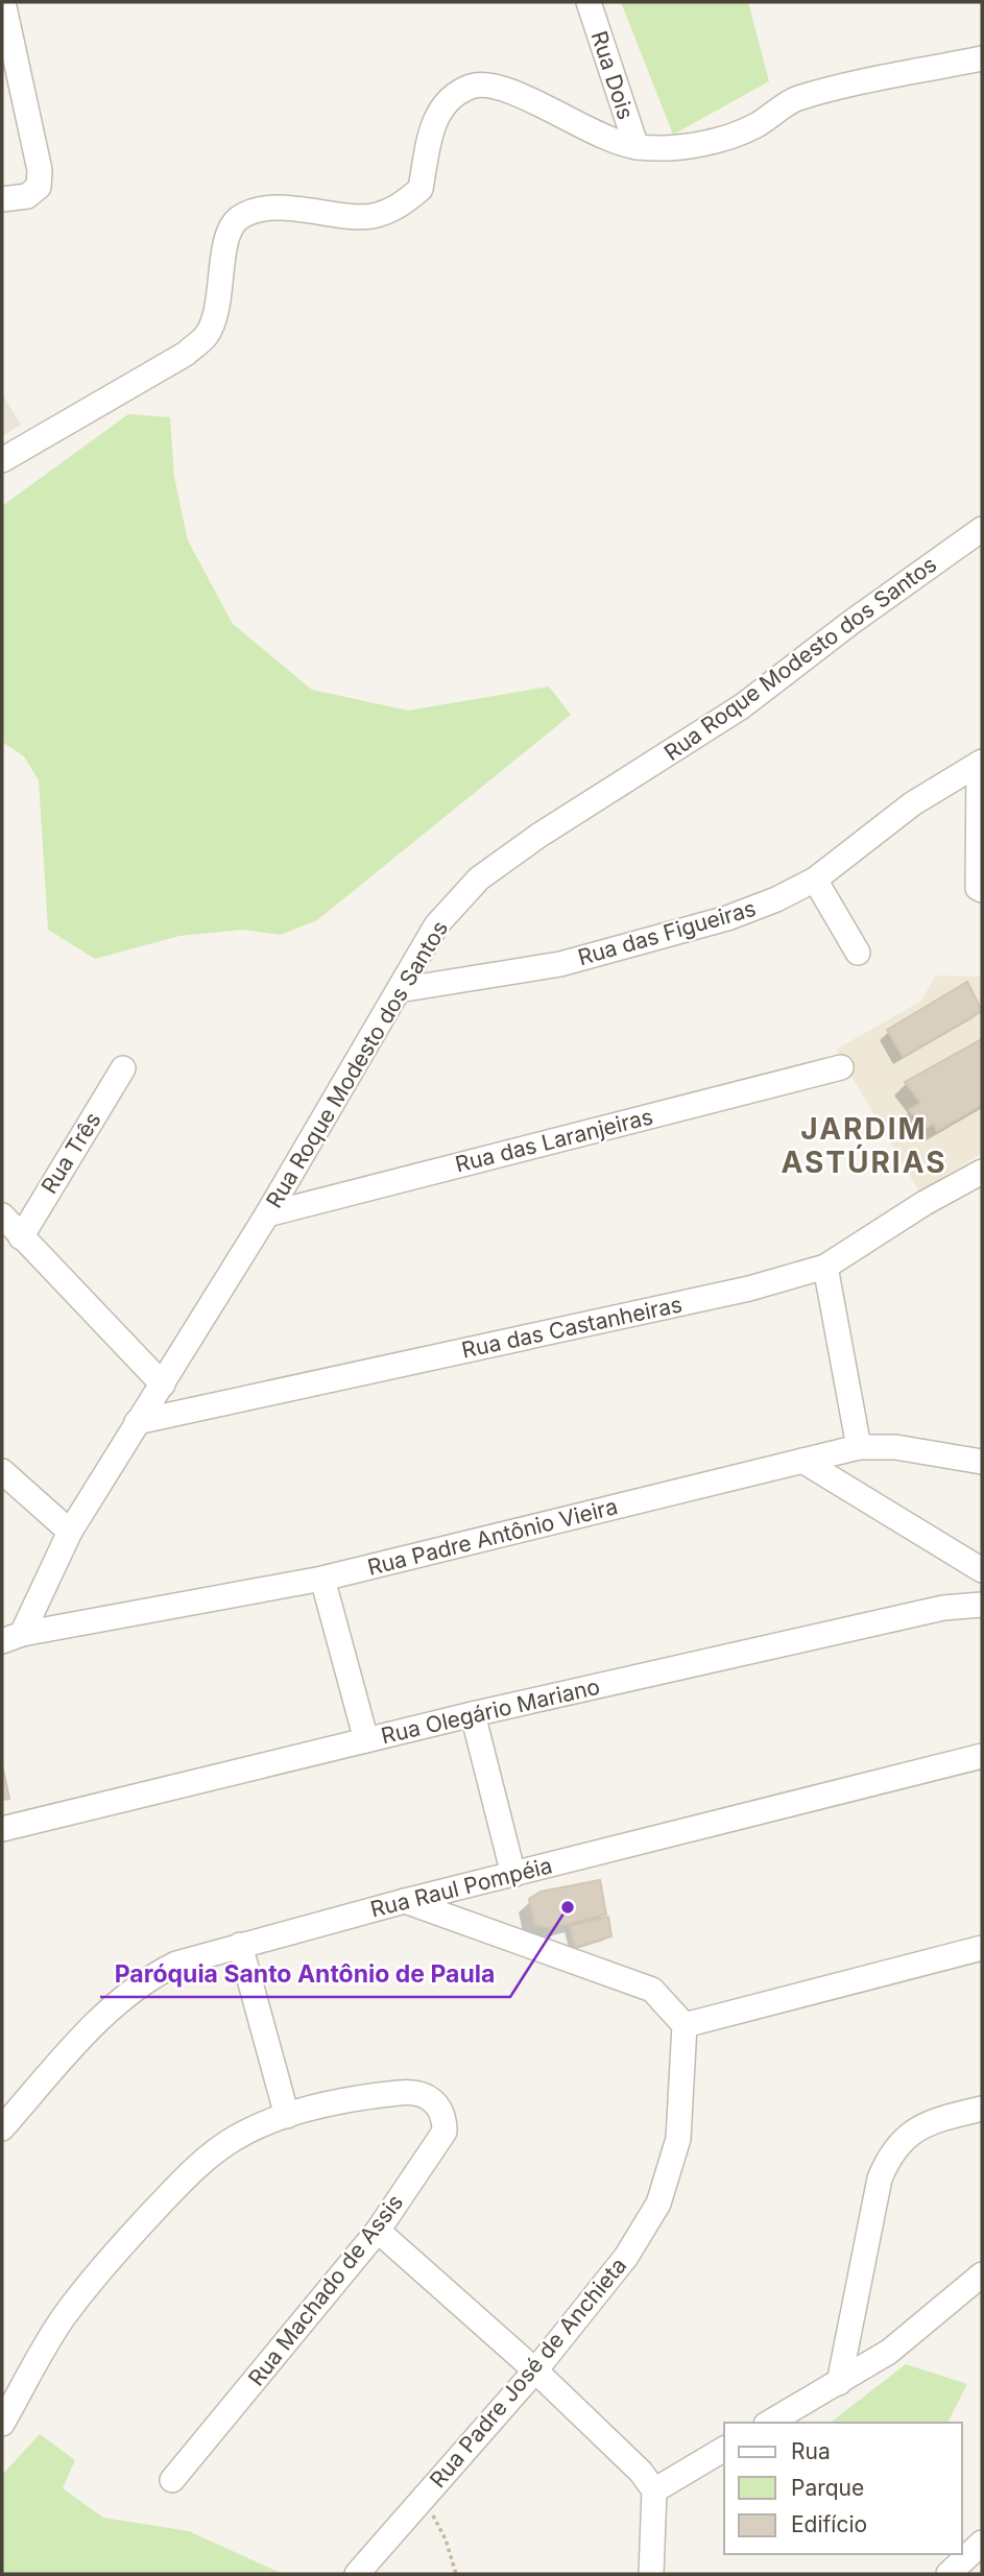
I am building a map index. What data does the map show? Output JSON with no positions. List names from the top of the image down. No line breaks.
{"streets":{"street":["Rua Dois","Rua Roque Modesto dos Santos","Rua das Figueiras","Rua das Laranjeiras","Rua Três","Rua das Castanheiras","Rua Padre Antônio Vieira","Rua Olegário Mariano","Rua Raul Pompéia","Rua Machado de Assis","Rua Padre José de Anchieta"]},"crossings":[["Rua Roque Modesto dos Santos","Rua das Figueiras"],["Rua Roque Modesto dos Santos","Rua das Laranjeiras"],["Rua Roque Modesto dos Santos","Rua das Castanheiras"],["Rua Roque Modesto dos Santos","Rua Padre Antônio Vieira"]],"districts":["JARDIM ASTÚRIAS"],"places":["Paróquia Santo Antônio de Paula"],"legend":["Rua","Parque","Edifício"]}
